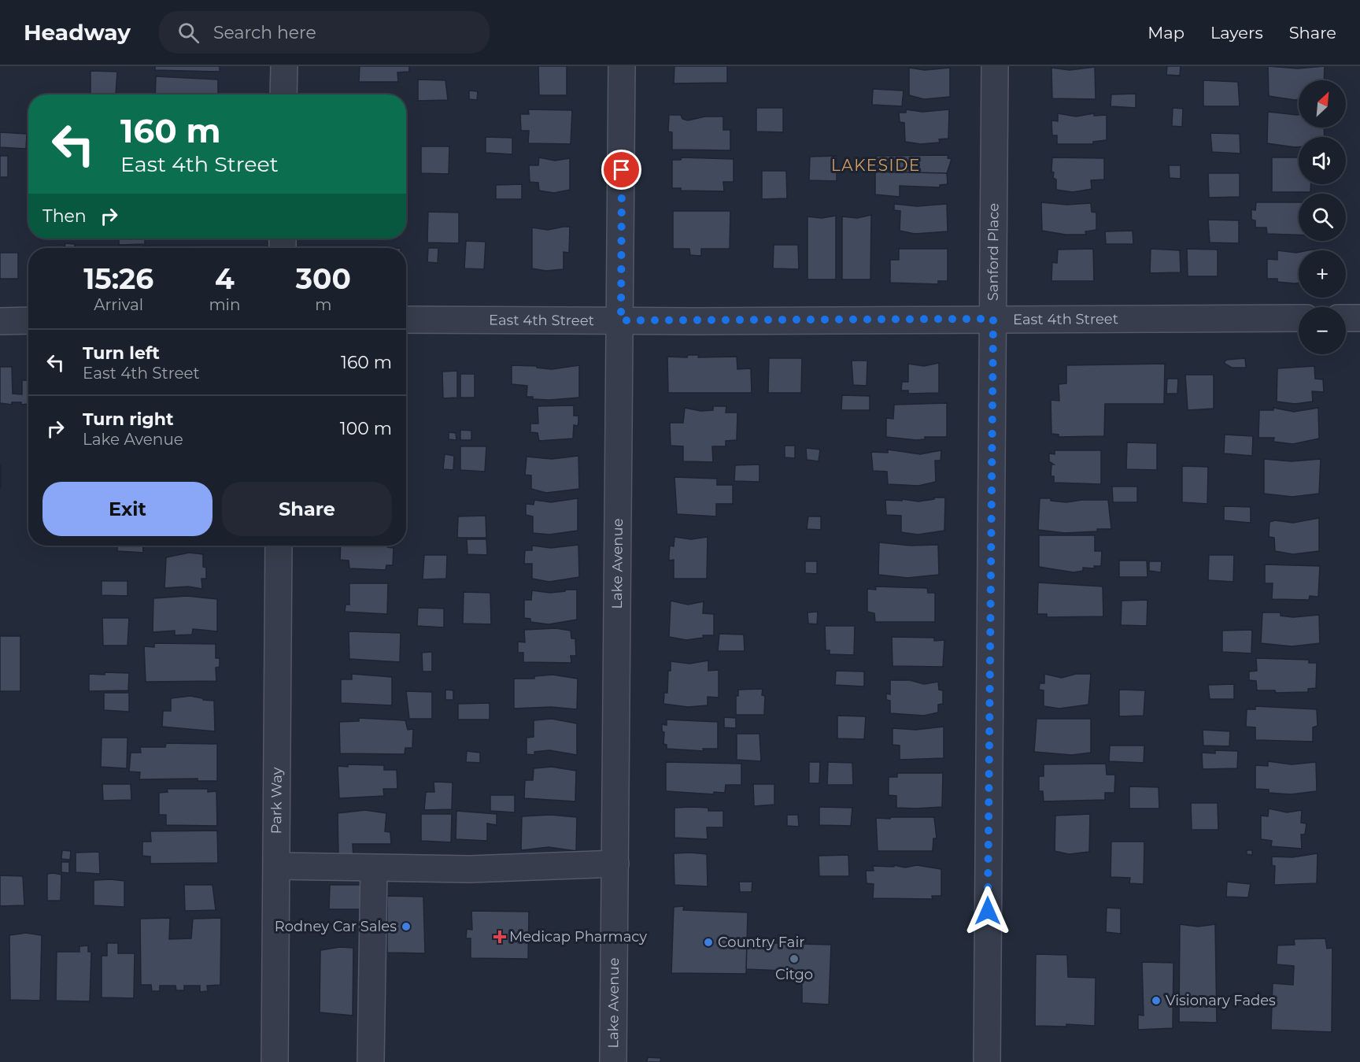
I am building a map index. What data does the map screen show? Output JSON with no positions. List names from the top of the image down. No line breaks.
{"streets":{"street":["Sanford Place","East 4th Street","Lake Avenue","Park Way"]},"crossings":[["Sanford Place","East 4th Street"],["East 4th Street","Lake Avenue"]],"districts":["LAKESIDE"],"places":{"other":["Rodney Car Sales","Country Fair","Citgo","Visionary Fades"],"health":["Medicap Pharmacy"]},"north":"top right","page":{"header":"Headway","search":"Search here","nav":["Map","Layers","Share"],"map_buttons":["+","−"],"turn":["160 m","East 4th Street"],"then":"Then","eta":["15:26","Arrival","4","min","300","m"],"list":[{"name":"Turn left","note":"East 4th Street","value":"160 m"},{"name":"Turn right","note":"Lake Avenue","value":"100 m"}],"buttons":["Exit","Share"]}}
